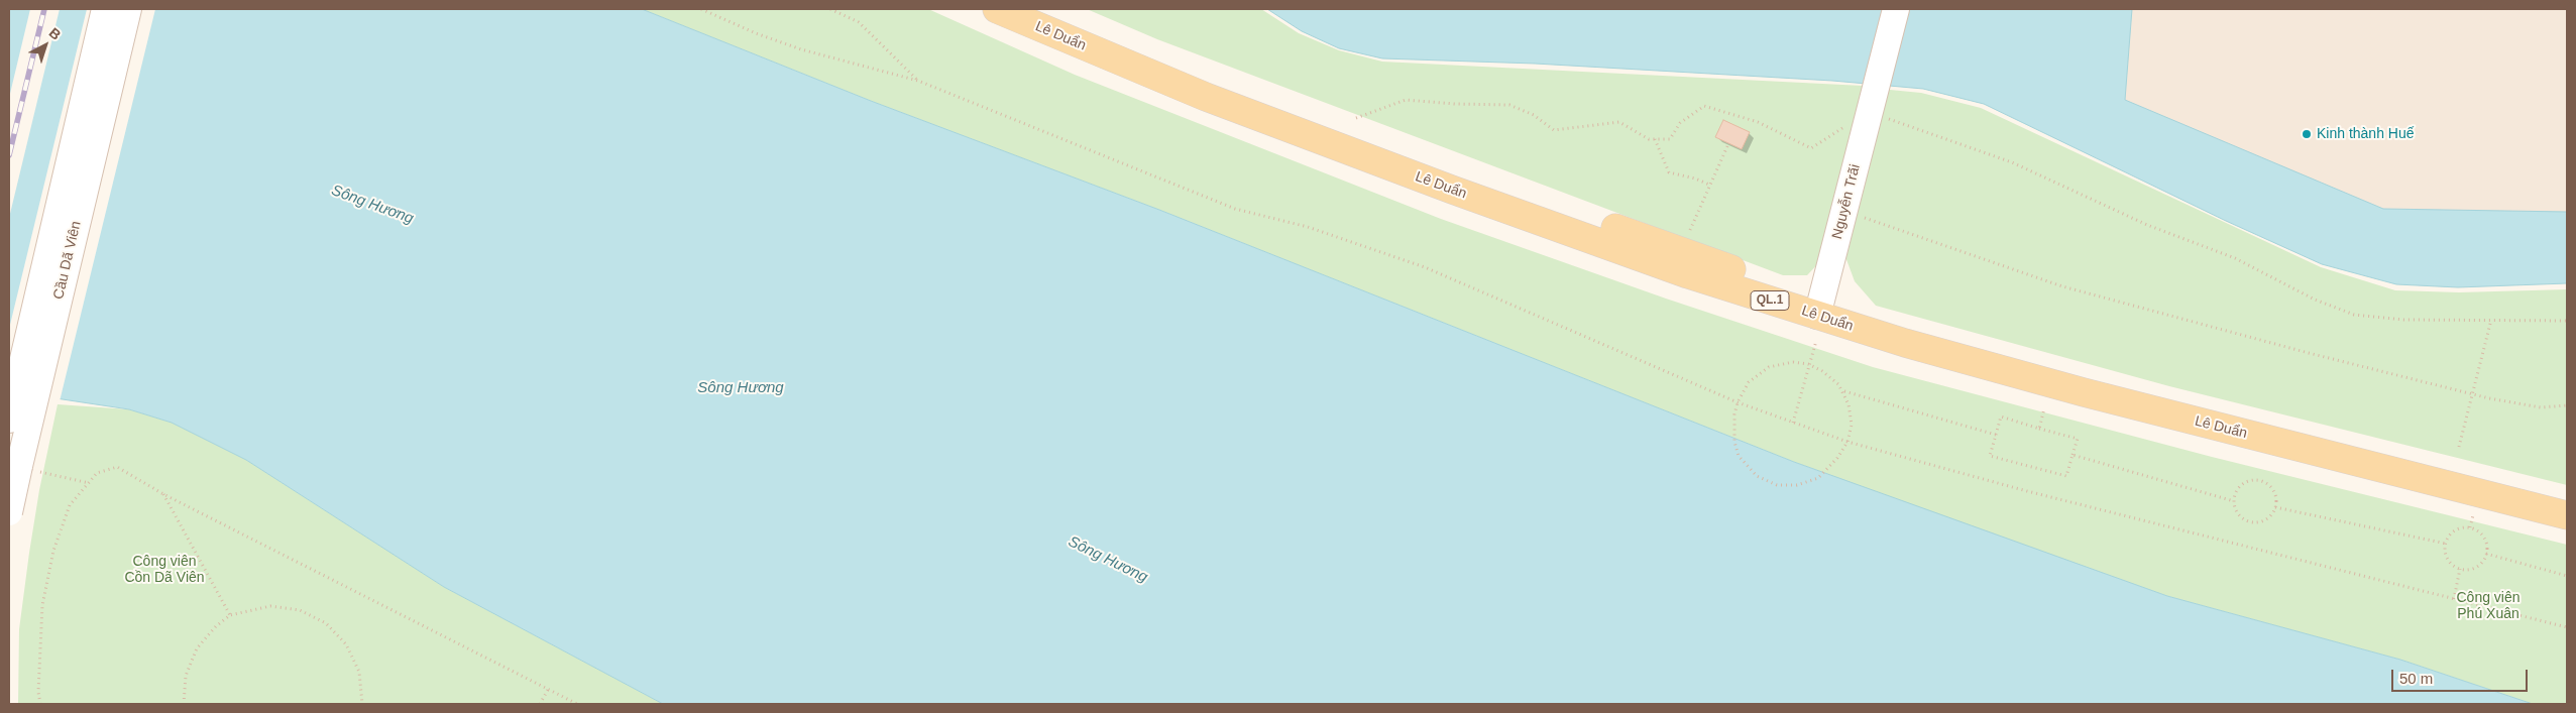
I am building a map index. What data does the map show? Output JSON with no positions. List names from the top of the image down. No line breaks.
{"streets":{"main road":["Lê Duẩn","Nguyễn Trãi","Cầu Dã Viên","QL.1"]},"crossings":[["Lê Duẩn","Nguyễn Trãi"]],"water":["Sông Hương"],"parks":["Công viên Cồn Dã Viên","Công viên Phú Xuân"],"places":["Kinh thành Huế"],"scale_bar":"50 m","north":"top right"}
